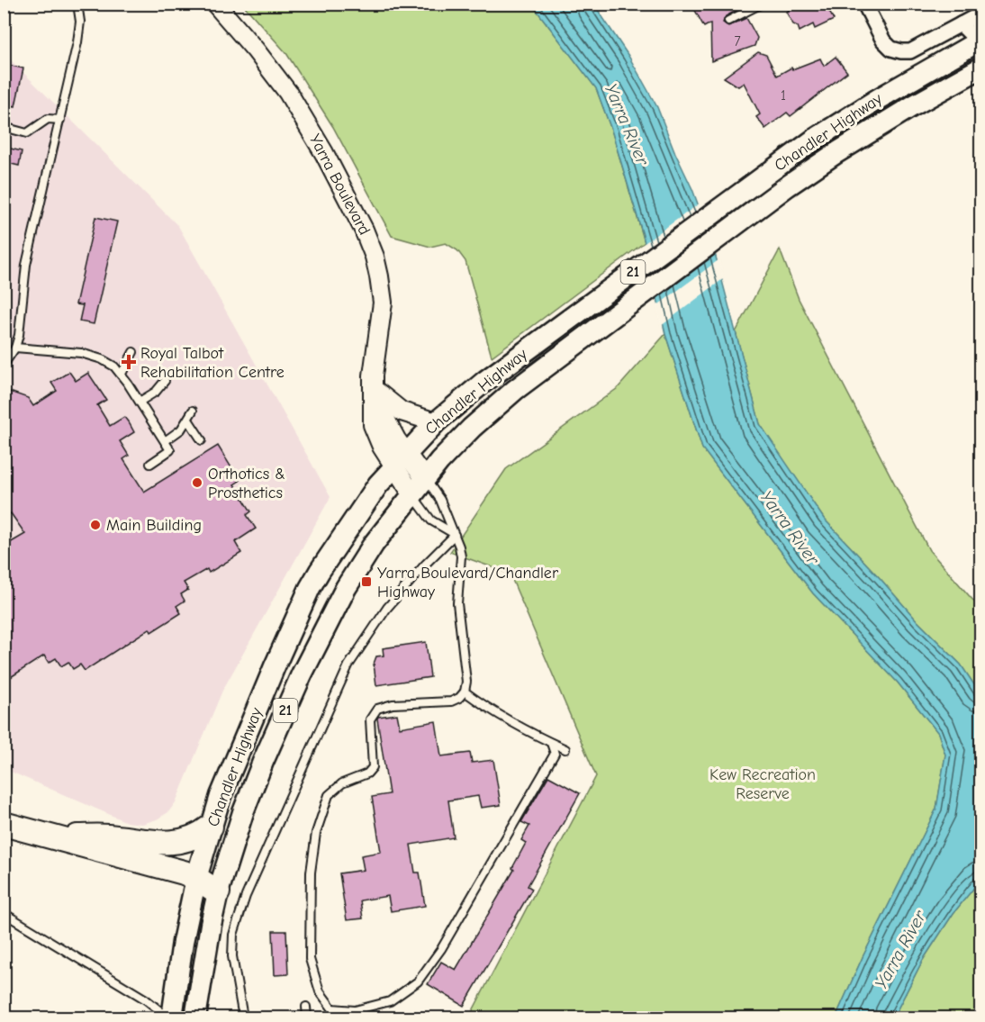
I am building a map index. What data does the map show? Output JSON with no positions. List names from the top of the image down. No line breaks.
{"streets":{"main road":["Chandler Highway","Yarra Boulevard","21"]},"crossings":[["Chandler Highway","Yarra Boulevard"]],"water":["Yarra River"],"parks":["Kew Recreation Reserve"],"places":{"health":["Royal Talbot Rehabilitation Centre"],"other":["Orthotics & Prosthetics","Main Building"],"transit":["Yarra Boulevard/Chandler Highway"]},"house_numbers":["7","1"]}
